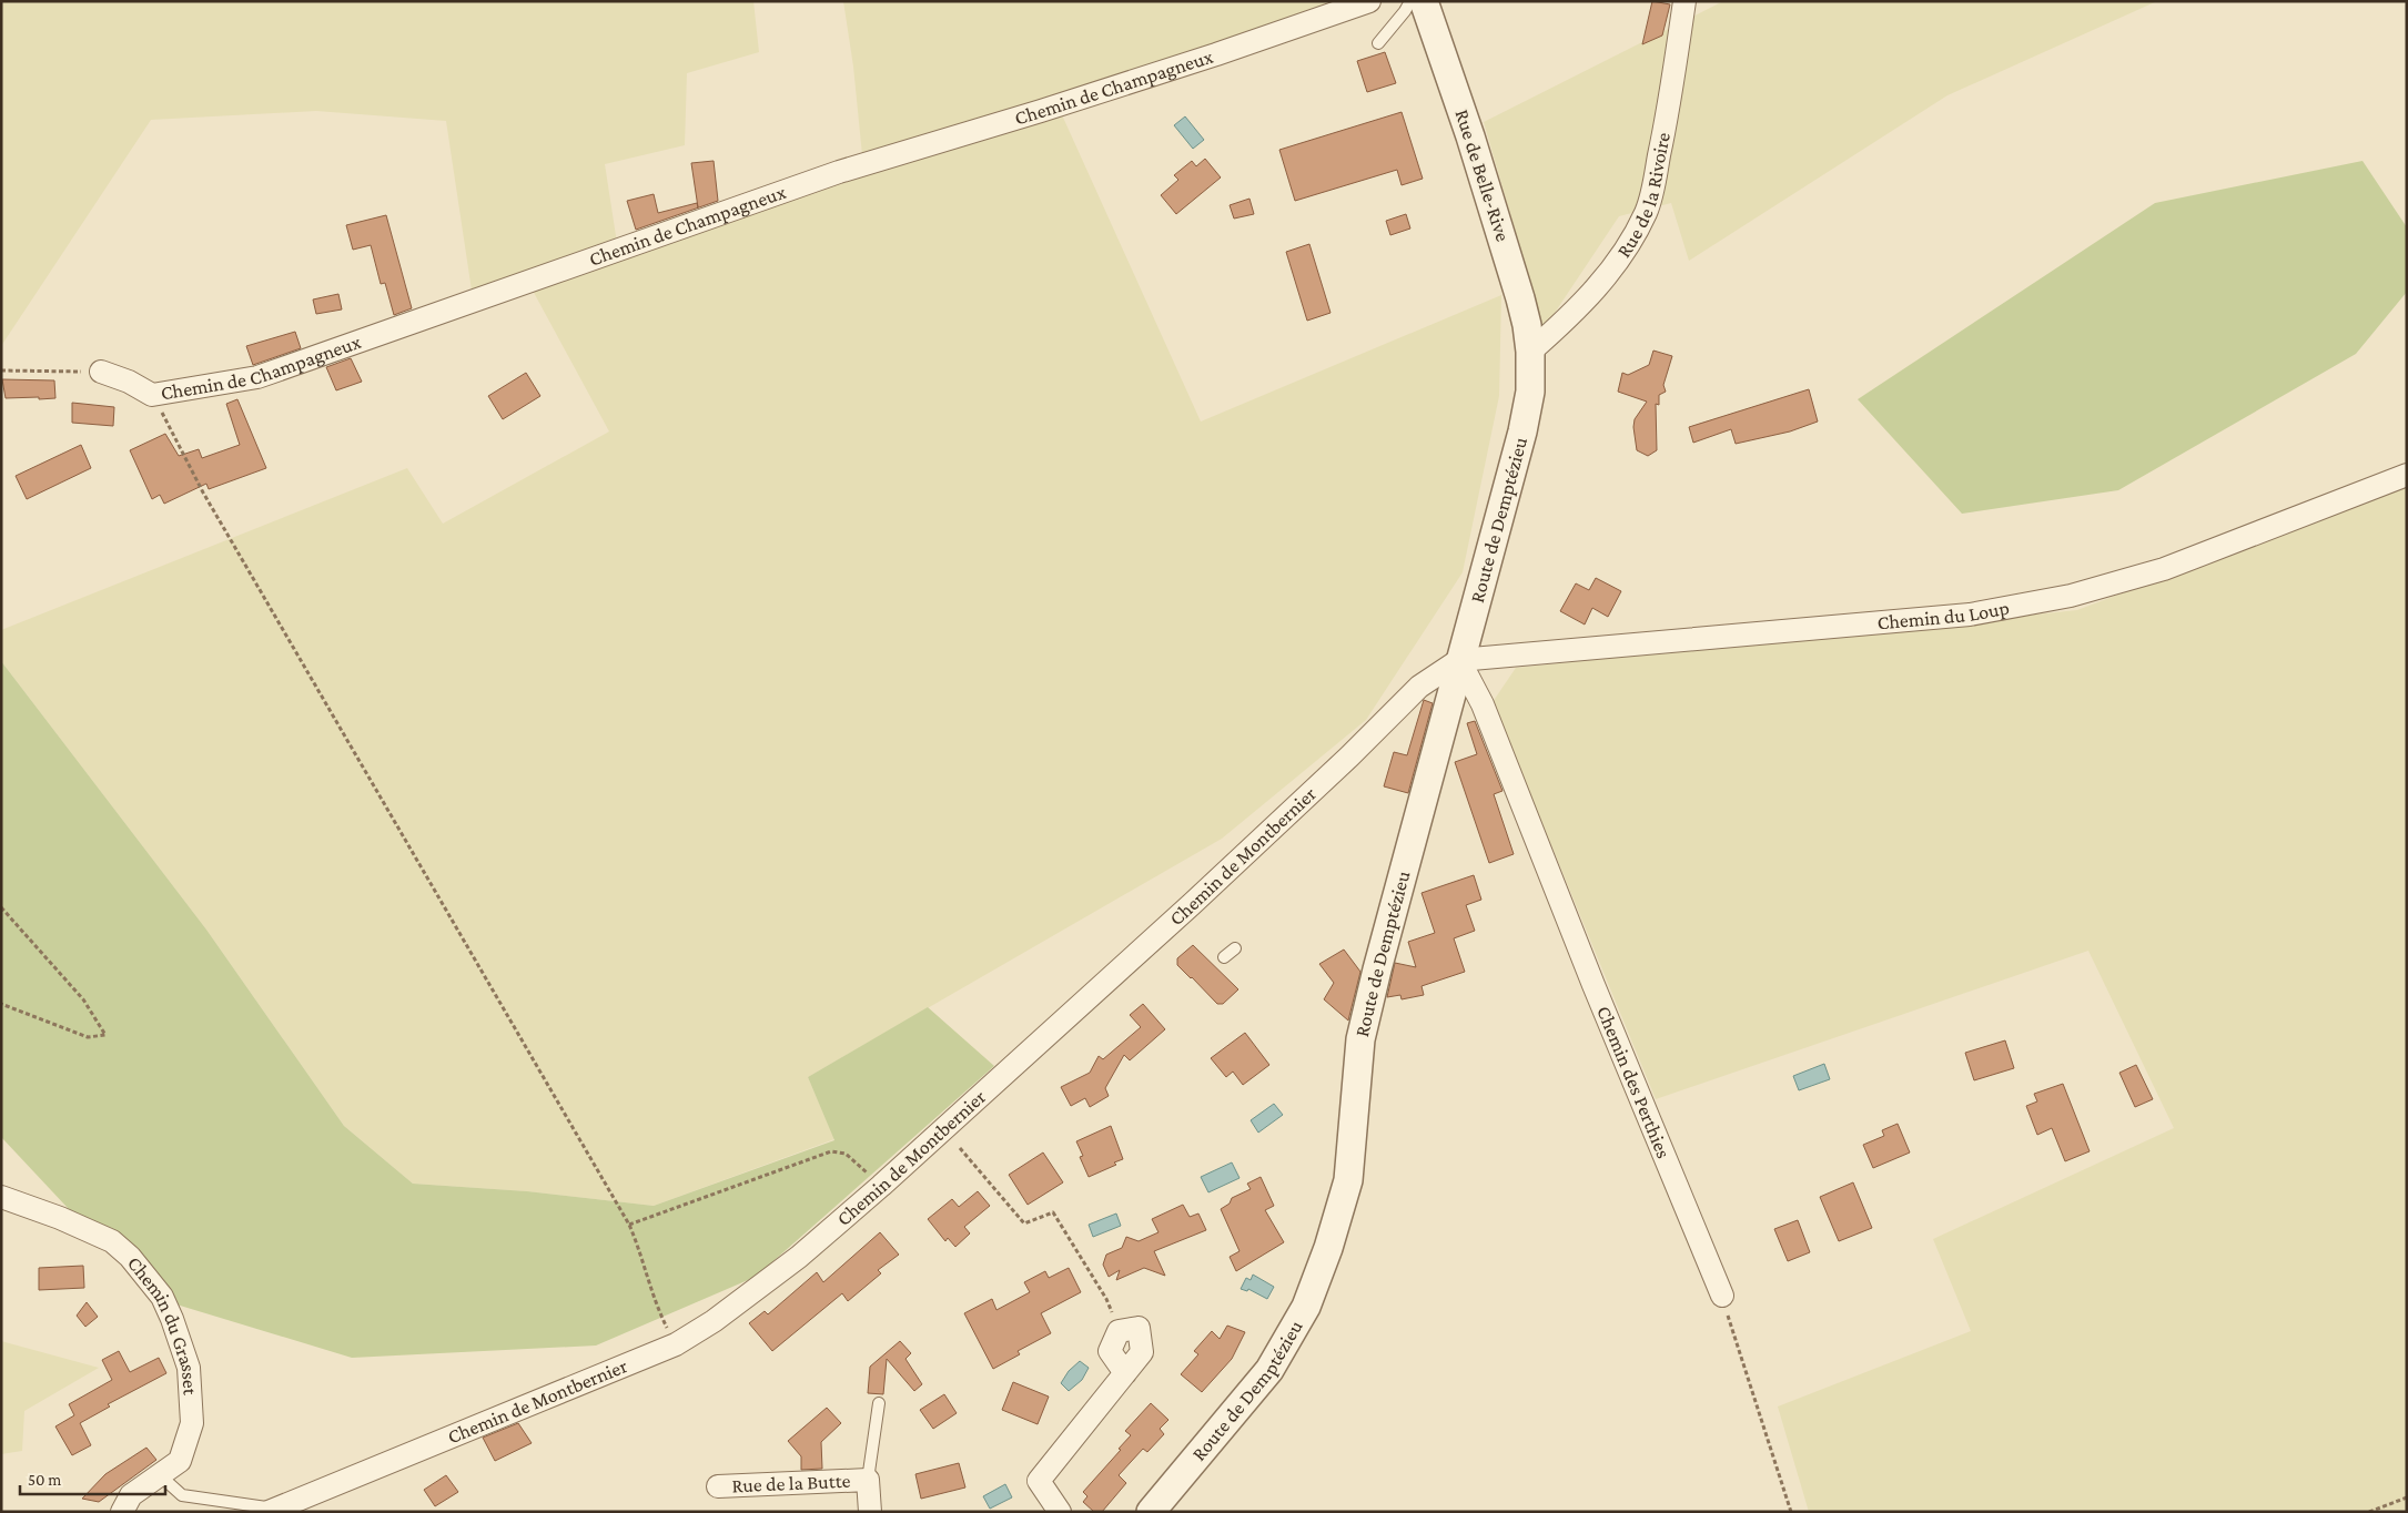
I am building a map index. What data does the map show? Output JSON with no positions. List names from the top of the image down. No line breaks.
{"streets":{"street":["Chemin de Champagneux","Rue de Belle-Rive","Rue de la Rivoire","Route de Demptézieu","Chemin du Loup","Chemin de Montbernier","Chemin des Perthies","Chemin du Grasset","Rue de la Butte"]},"crossings":[["Rue de Belle-Rive","Rue de la Rivoire"],["Rue de Belle-Rive","Route de Demptézieu"],["Rue de la Rivoire","Route de Demptézieu"],["Route de Demptézieu","Chemin du Loup"],["Route de Demptézieu","Chemin de Montbernier"],["Route de Demptézieu","Chemin des Perthies"],["Chemin du Loup","Chemin de Montbernier"],["Chemin du Loup","Chemin des Perthies"],["Chemin de Montbernier","Chemin des Perthies"]],"scale_bar":"50 m"}
